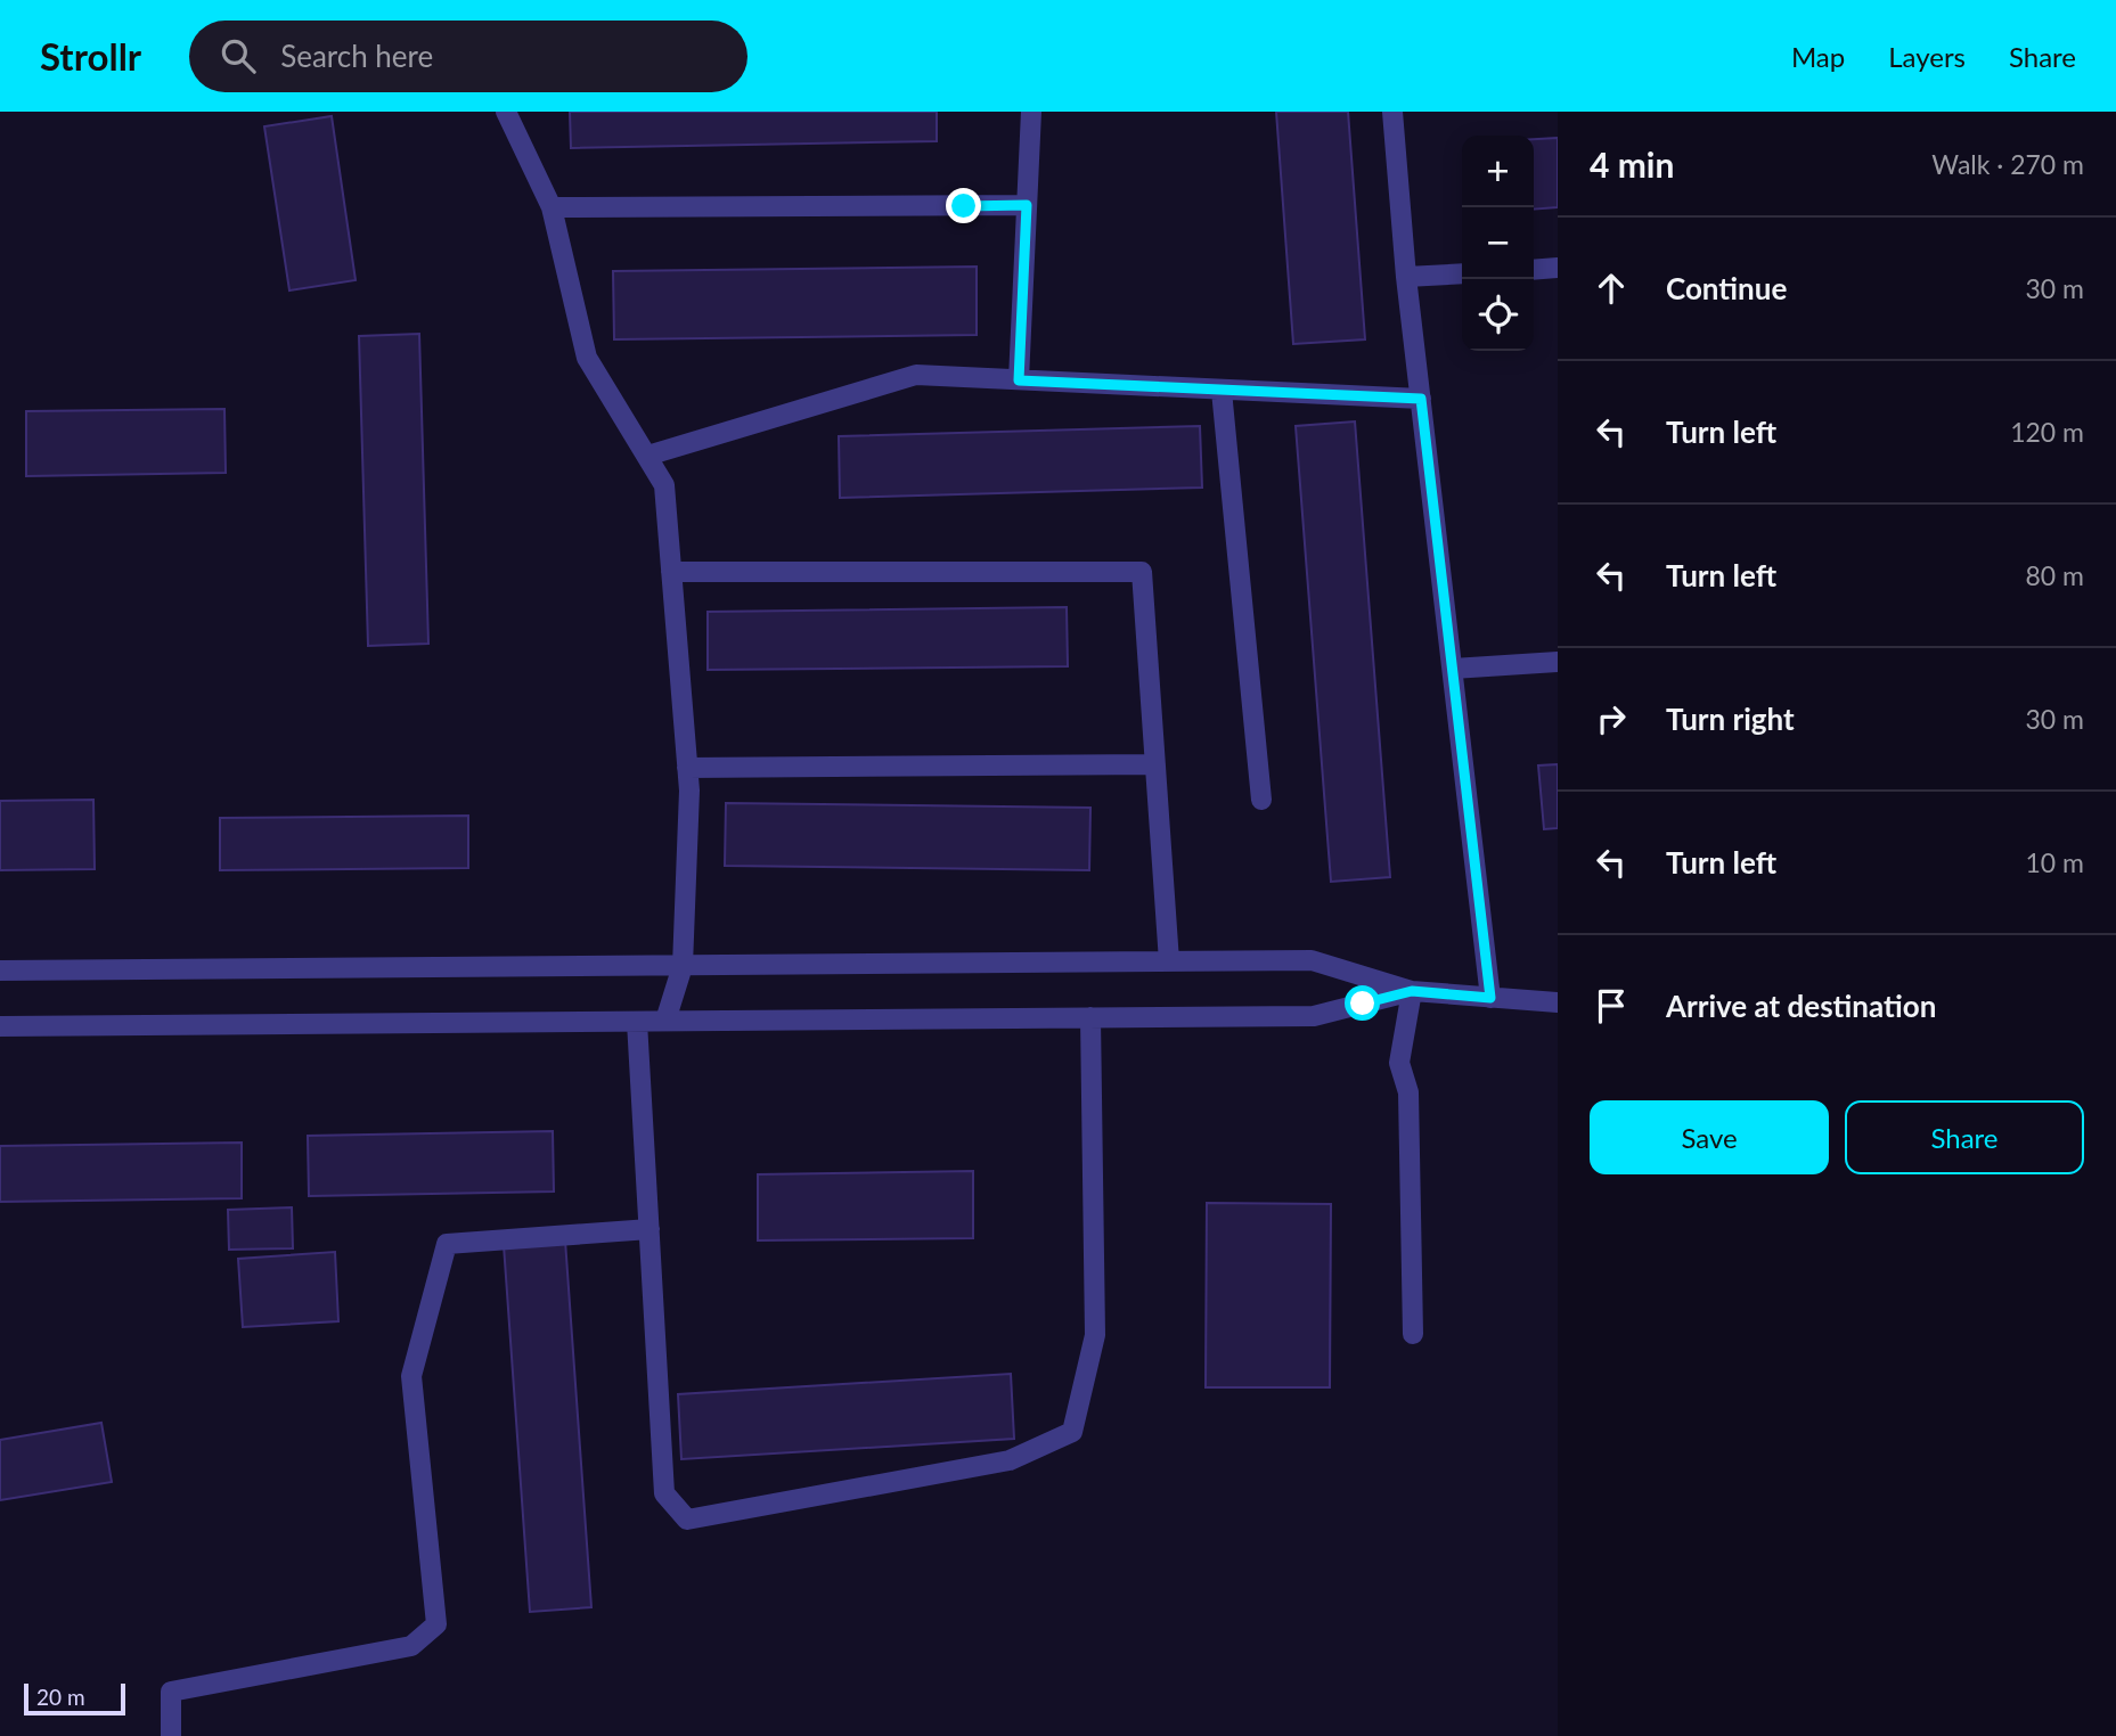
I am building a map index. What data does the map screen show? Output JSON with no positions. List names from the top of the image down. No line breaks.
{"scale_bar":"20 m","page":{"header":"Strollr","search":"Search here","nav":["Map","Layers","Share"],"heading":["4 min","Walk · 270 m"],"map_buttons":["+","−"],"list":[["Continue","30 m"],["Turn left","120 m"],["Turn left","80 m"],["Turn right","30 m"],["Turn left","10 m"],"Arrive at destination"],"buttons":["Save","Share"],"scale":"20 m"}}
